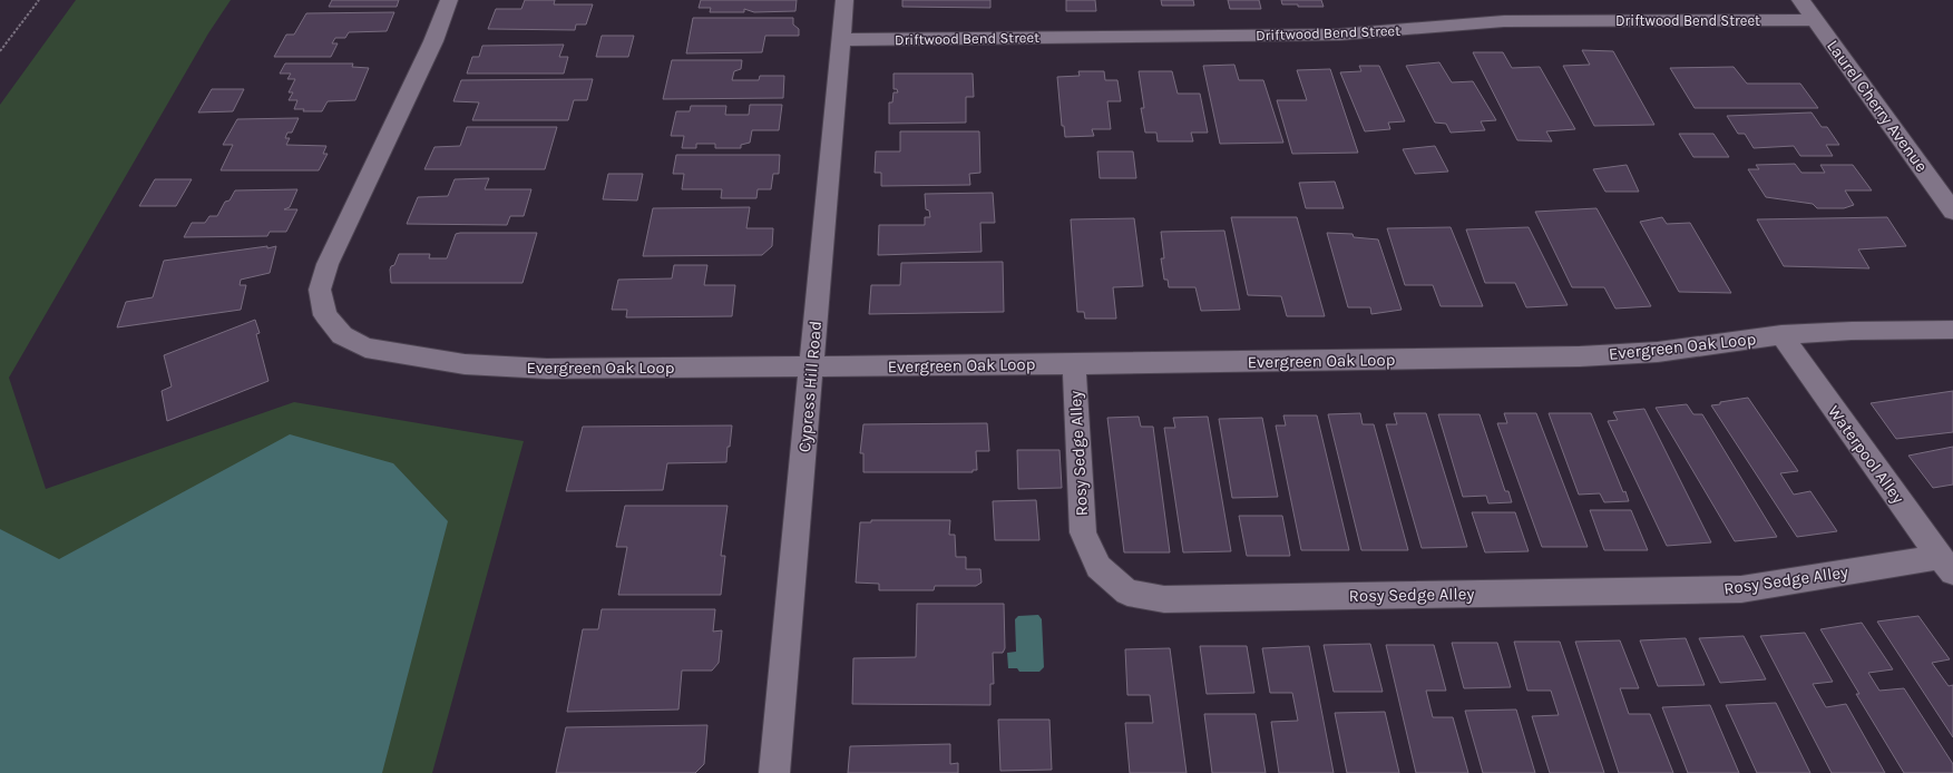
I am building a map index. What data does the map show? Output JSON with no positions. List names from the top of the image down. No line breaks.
{"streets":{"street":["Driftwood Bend Street","Laurel Cherry Avenue","Evergreen Oak Loop","Cypress Hill Road","Rosy Sedge Alley","Waterpool Alley"]},"crossings":[["Driftwood Bend Street","Laurel Cherry Avenue"],["Driftwood Bend Street","Cypress Hill Road"],["Evergreen Oak Loop","Cypress Hill Road"],["Evergreen Oak Loop","Rosy Sedge Alley"],["Evergreen Oak Loop","Waterpool Alley"],["Rosy Sedge Alley","Waterpool Alley"]]}
